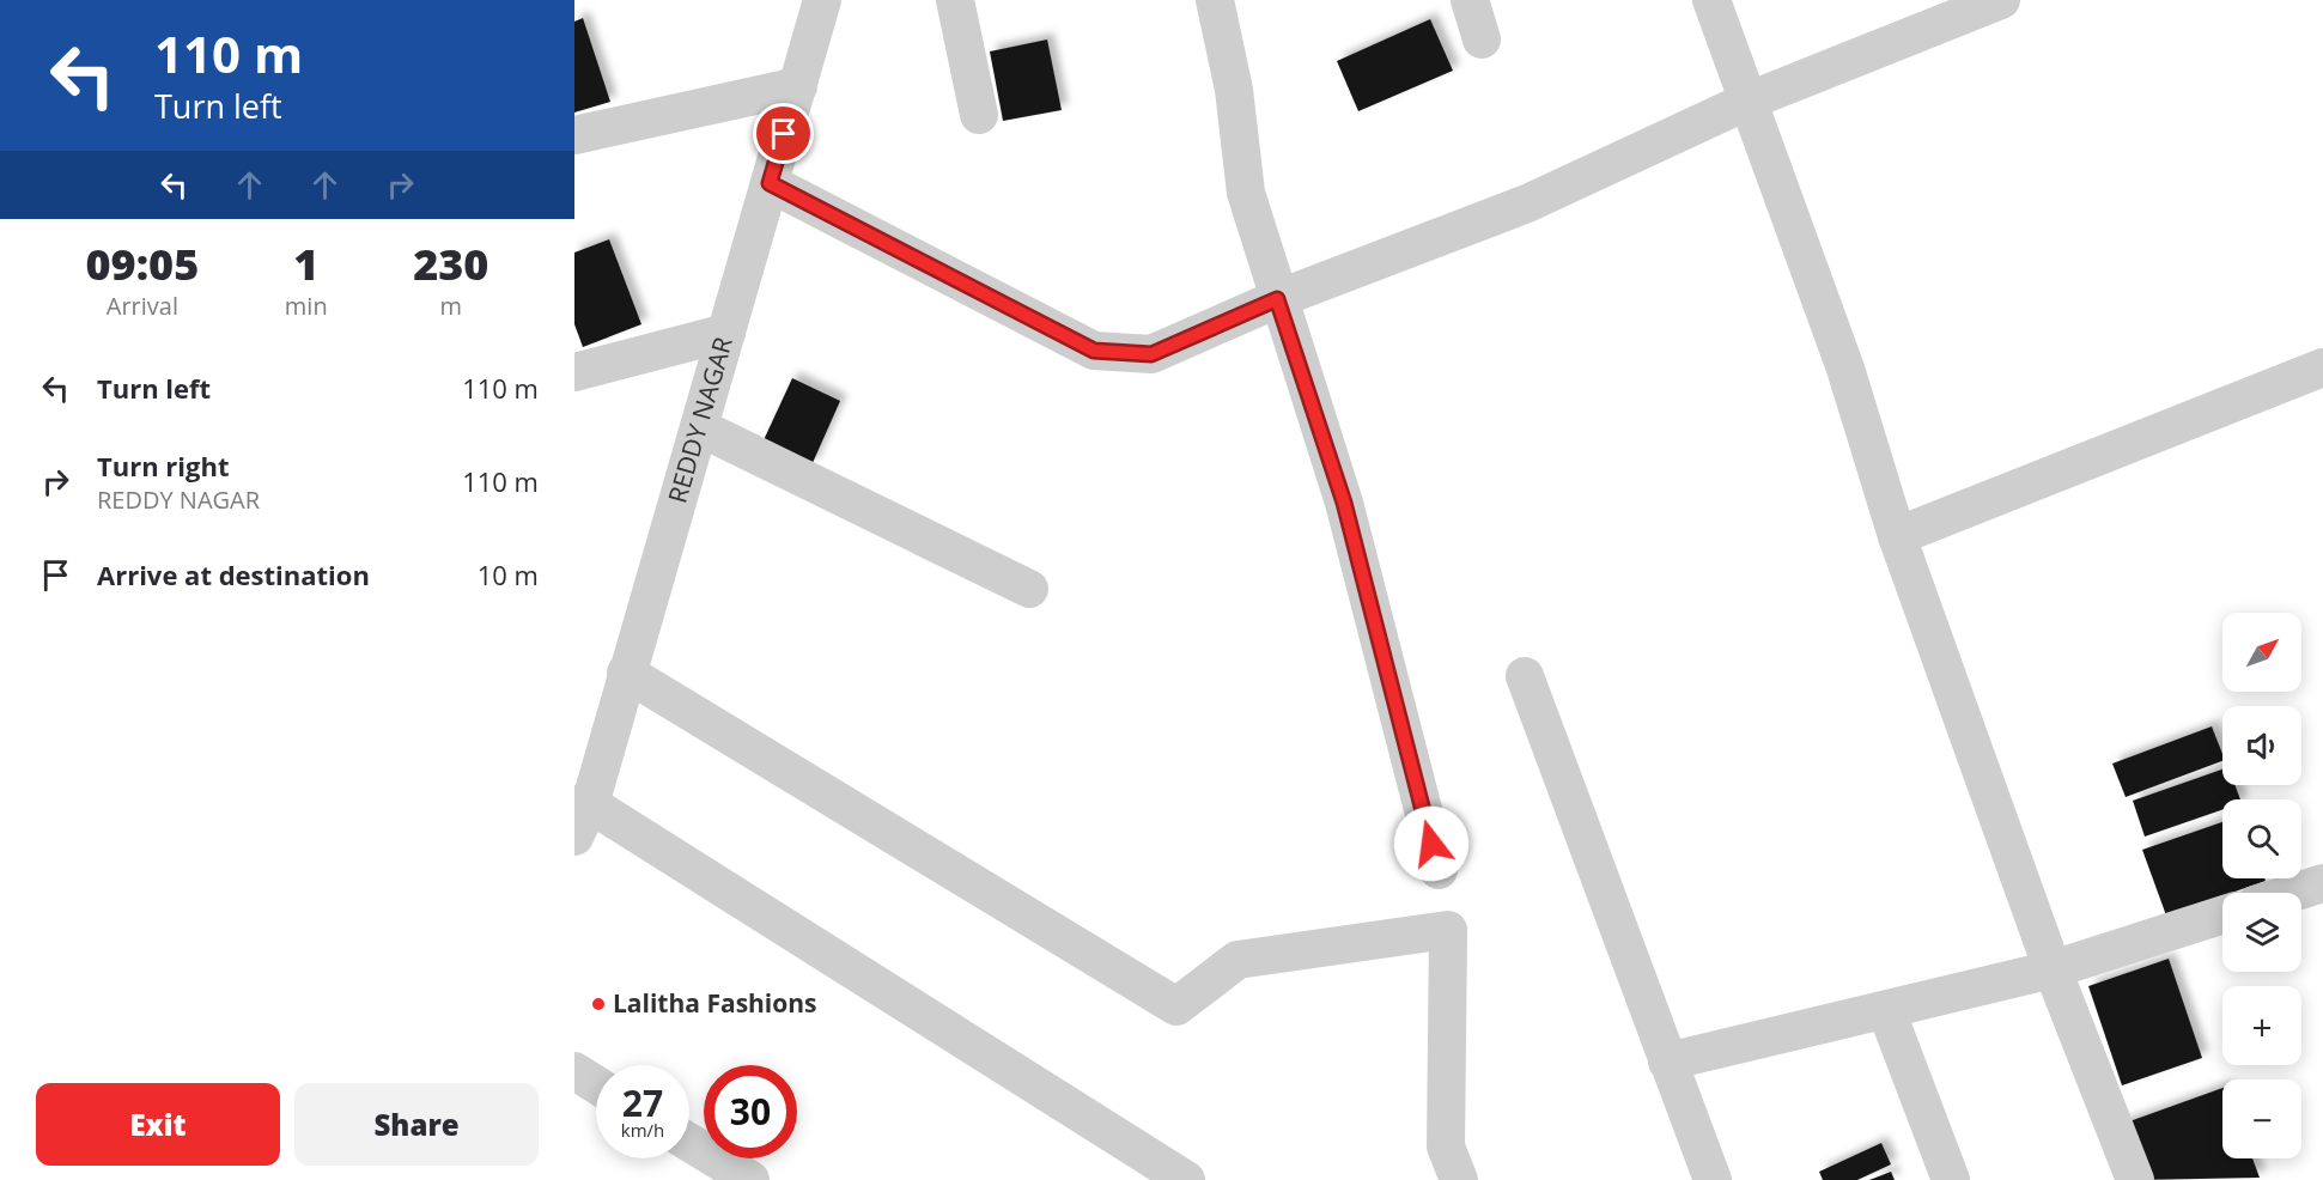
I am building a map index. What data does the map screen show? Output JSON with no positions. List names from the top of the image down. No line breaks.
{"streets":{"street":["REDDY NAGAR"]},"places":["Lalitha Fashions"],"north":"top right","page":{"turn":["110 m","Turn left"],"eta":["09:05","Arrival","1","min","230","m"],"list":[{"name":"Turn left","value":"110 m"},{"name":"Turn right","note":"REDDY NAGAR","value":"110 m"},{"name":"Arrive at destination","value":"10 m"}],"map_buttons":["+","−"],"speed":"27 km/h","limit":"30","buttons":["Exit","Share"]}}
